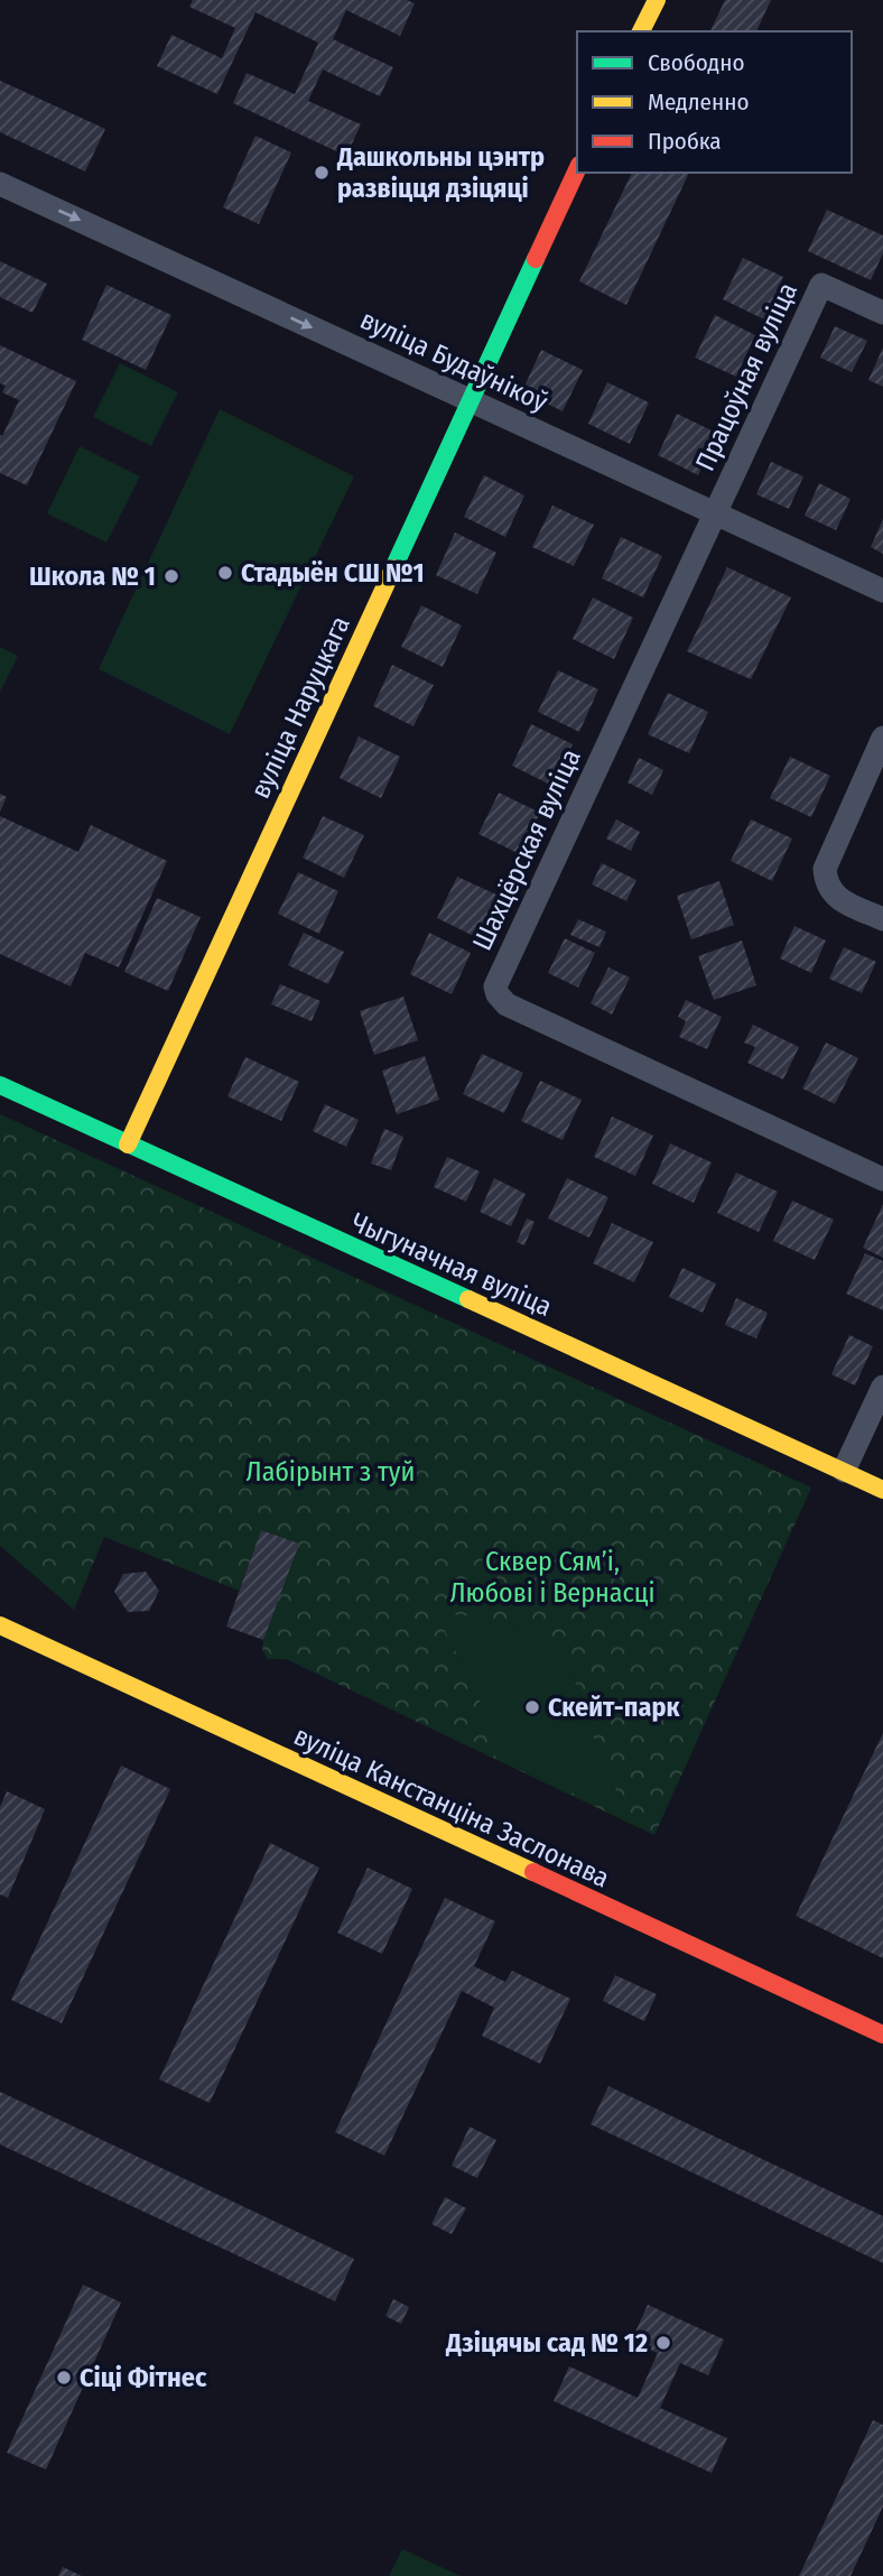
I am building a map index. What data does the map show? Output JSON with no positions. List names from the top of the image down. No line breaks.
{"streets":{"main road":["вуліца Наруцкага","Чыгуначная вуліца","вуліца Канстанціна Заслонава"],"street":["вуліца Будаўнікоў","Працоўная вуліца","Шахцёрская вуліца"]},"crossings":[["вуліца Будаўнікоў","Працоўная вуліца"],["вуліца Будаўнікоў","вуліца Наруцкага"],["вуліца Будаўнікоў","Шахцёрская вуліца"],["Працоўная вуліца","Шахцёрская вуліца"],["вуліца Наруцкага","Чыгуначная вуліца"]],"one_way":["вуліца Будаўнікоў"],"parks":["Лабірынт з туй","Сквер Сямʼі, Любові і Вернасці"],"places":["Дашкольны цэнтр развіцця дзіцяці","Стадыён СШ №1","Школа № 1","Скейт-парк","Дзіцячы сад № 12","Сіці Фітнес"],"legend":["Свободно","Медленно","Пробка"]}
